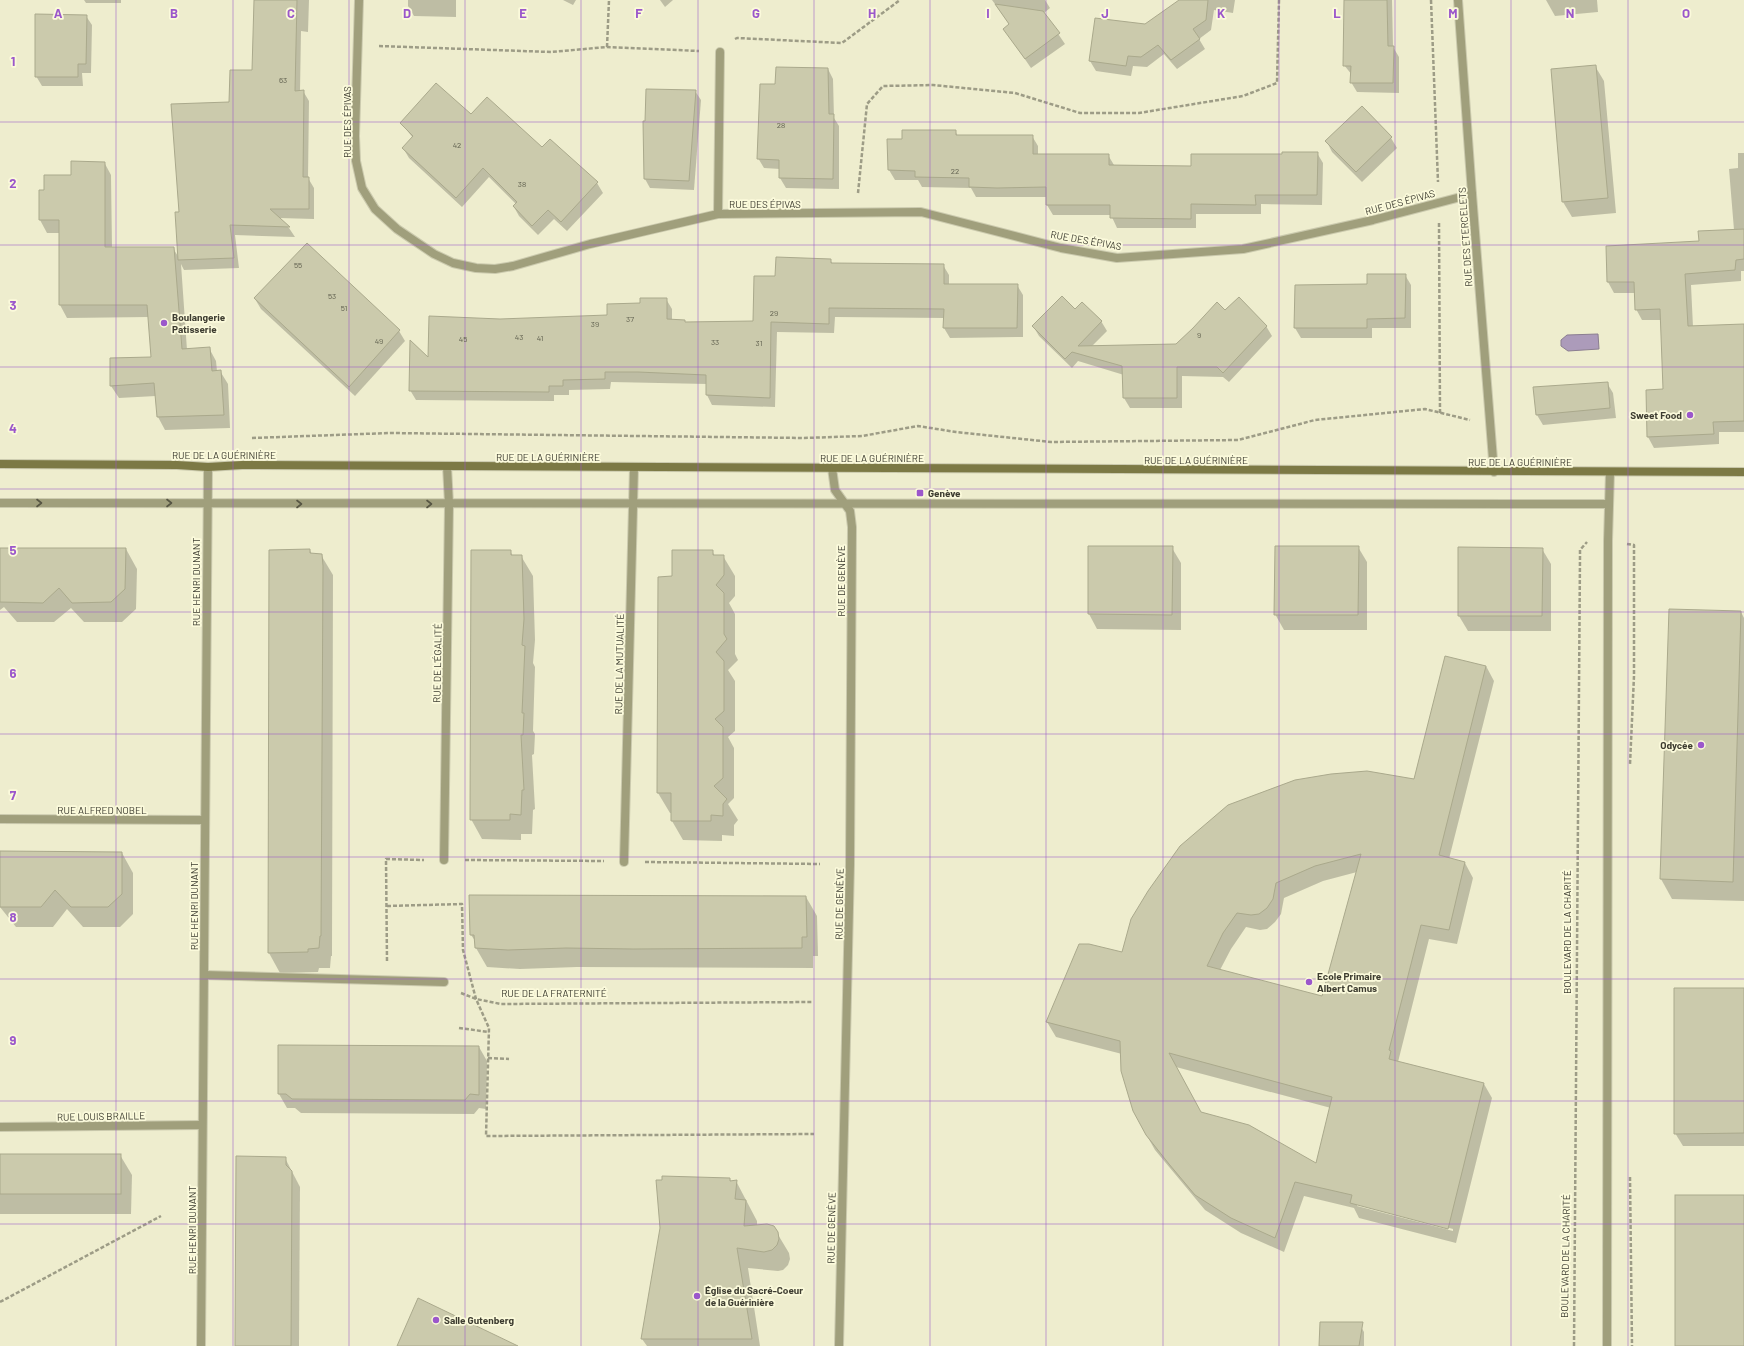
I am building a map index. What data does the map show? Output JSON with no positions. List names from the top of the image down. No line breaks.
{"streets":{"main road":["RUE DE LA GUÉRINIÈRE"],"street":["RUE DES ÉPIVAS","RUE DES ETERCELETS","RUE DE GENÈVE","RUE HENRI DUNANT","RUE DE L'ÉGALITÉ","RUE DE LA MUTUALITÉ","RUE ALFRED NOBEL","RUE LOUIS BRAILLE"],"path":["BOULEVARD DE LA CHARITÉ","RUE DE LA FRATERNITÉ"]},"crossings":[["RUE DES ÉPIVAS","RUE DES ETERCELETS"],["RUE DES ETERCELETS","RUE DE LA GUÉRINIÈRE"],["RUE DE LA GUÉRINIÈRE","RUE DE GENÈVE"],["RUE DE LA GUÉRINIÈRE","RUE HENRI DUNANT"],["RUE DE LA GUÉRINIÈRE","RUE DE L'ÉGALITÉ"],["RUE DE LA GUÉRINIÈRE","RUE DE LA MUTUALITÉ"],["RUE HENRI DUNANT","RUE ALFRED NOBEL"],["RUE HENRI DUNANT","RUE LOUIS BRAILLE"]],"places":{"other":["Boulangerie Patisserie","Sweet Food","Odycée","Ecole Primaire Albert Camus","Église du Sacré-Coeur de la Guérinière","Salle Gutenberg"],"transit":["Genève"]},"house_numbers":["63","28","42","22","38","55","53","51","29","37","39","9","43","41","45","49","33","31"],"grid":{"columns":["A","B","C","D","E","F","G","H","I","J","K","L","M","N","O"],"rows":["1","2","3","4","5","6","7","8","9"]}}
